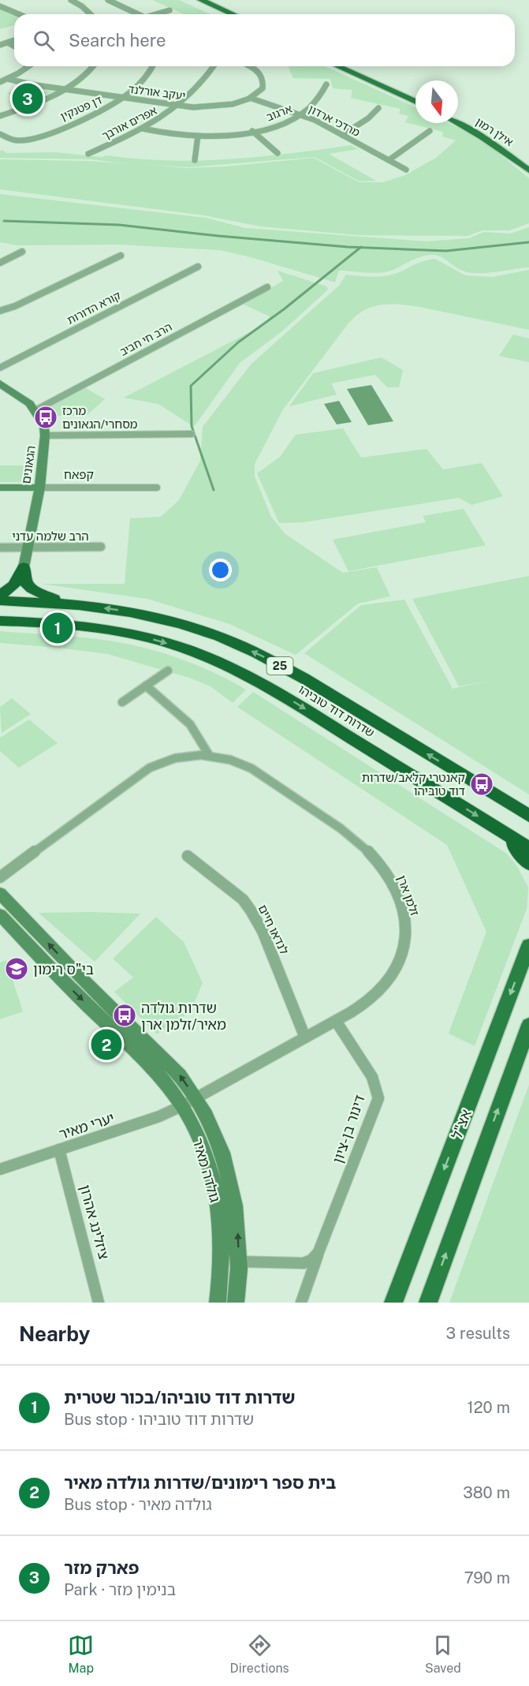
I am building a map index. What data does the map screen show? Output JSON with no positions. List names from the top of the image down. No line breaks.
{"streets":{"highway":["25","שדרות דוד טוביהו"],"main road":["אילן רמון","אצ\"ל"],"street":["יעקב אורלנד","דן פטנקין","ארגוב","מרדכי ארדון","אפרים אורבך","קורא הדורות","הרב חי חביב","הגאונים","קפאח","הרב שלמה עדני","זלמן ארן","לנדאו חיים","יערי מאיר","דינור בן-ציון","גולדה מאיר","ציזלינג אהרון"]},"crossings":[["יעקב אורלנד","דן פטנקין"],["יעקב אורלנד","מרדכי ארדון"],["יעקב אורלנד","אפרים אורבך"],["ארגוב","מרדכי ארדון"],["ארגוב","אפרים אורבך"],["הרב חי חביב","הגאונים"],["הגאונים","קפאח"],["הגאונים","הרב שלמה עדני"],["זלמן ארן","לנדאו חיים"],["זלמן ארן","יערי מאיר"],["זלמן ארן","דינור בן-ציון"],["זלמן ארן","גולדה מאיר"],["יערי מאיר","גולדה מאיר"],["יערי מאיר","ציזלינג אהרון"]],"places":{"bus stop":["מרכז מסחרי/הגאונים","קאנטרי קלאב/שדרות דוד טוביהו","שדרות גולדה מאיר/זלמן ארן"],"school or university":["בי\"ס רימון"]},"north":"bottom","page":{"search":"Search here","pins":["3","1","2"],"heading":["Nearby","3 results"],"list":[{"mark":"1","name":"שדרות דוד טוביהו/בכור שטרית","note":"Bus stop · שדרות דוד טוביהו","value":"120 m"},{"mark":"2","name":"בית ספר רימונים/שדרות גולדה מאיר","note":"Bus stop · גולדה מאיר","value":"380 m"},{"mark":"3","name":"פארק מזר","note":"Park · בנימין מזר","value":"790 m"}],"nav":["Map","Directions","Saved"]}}
